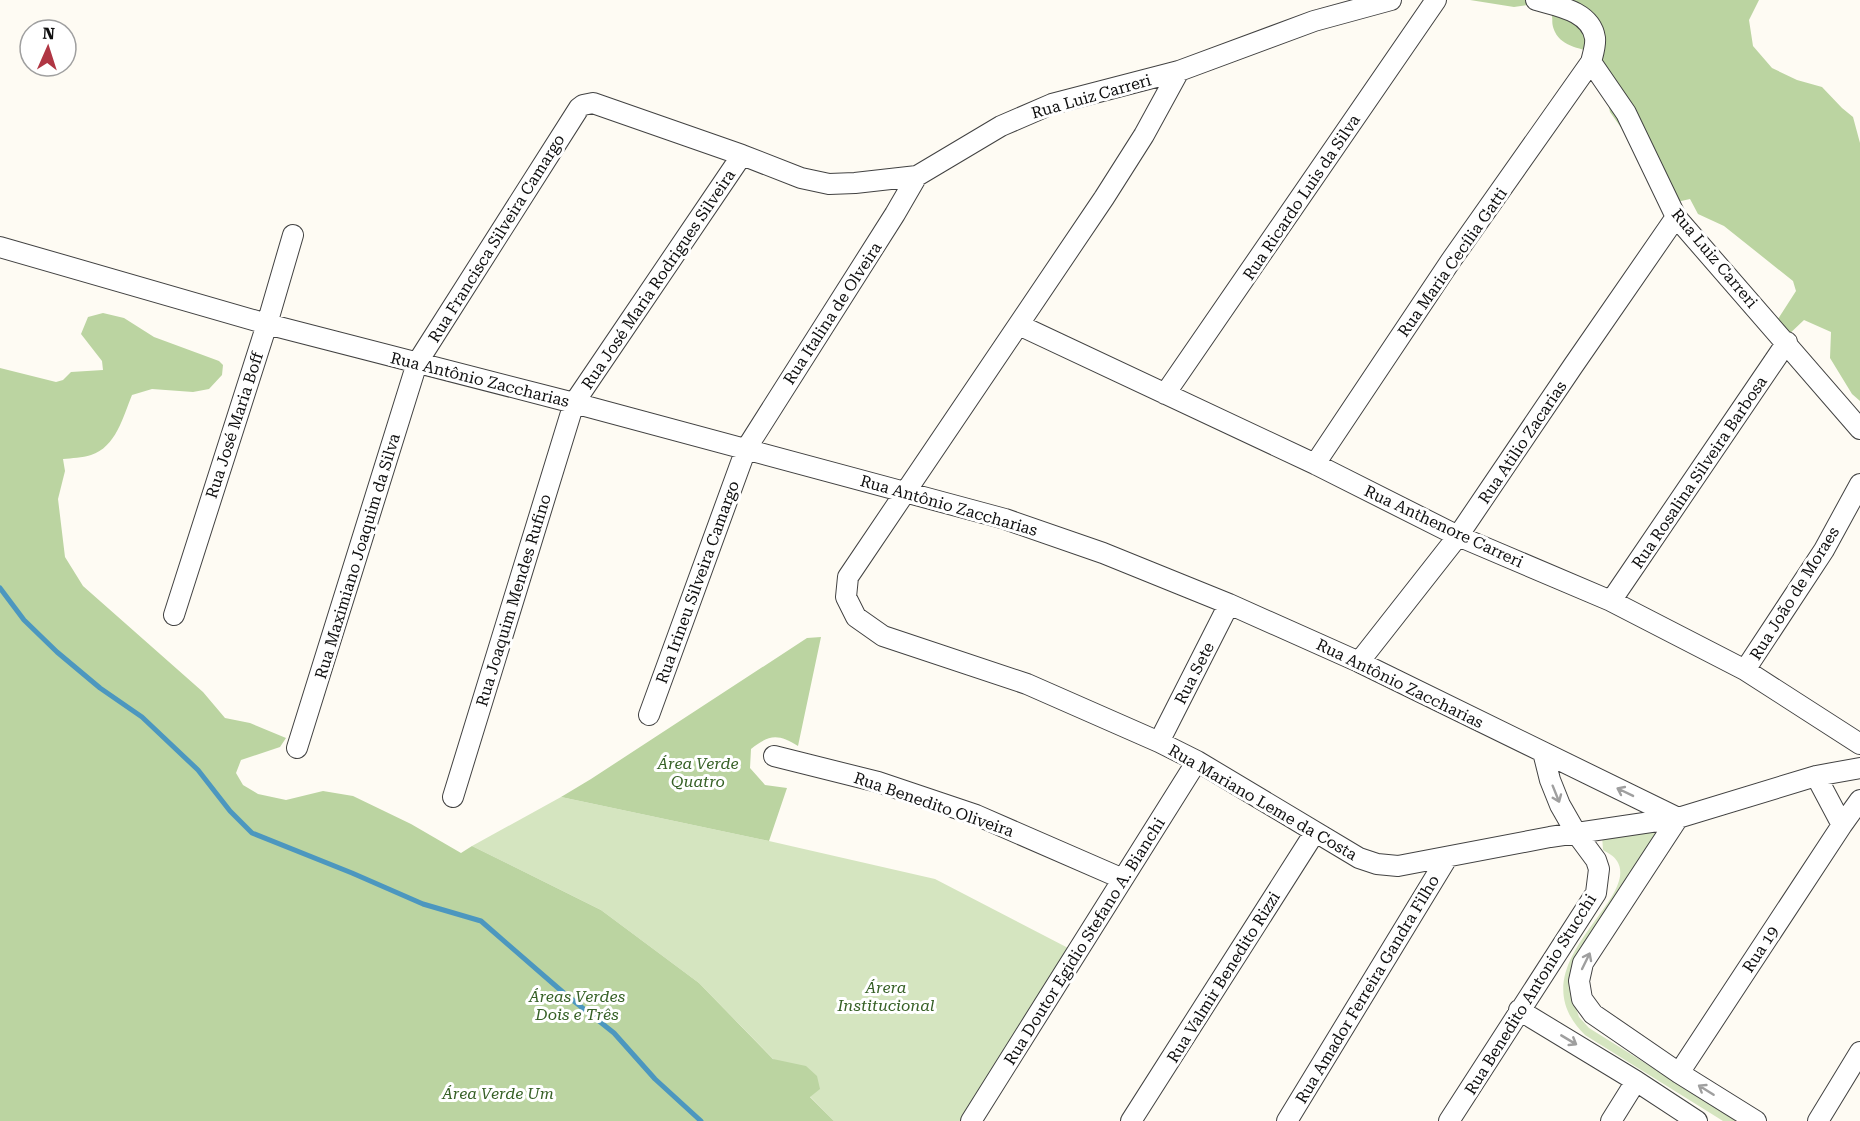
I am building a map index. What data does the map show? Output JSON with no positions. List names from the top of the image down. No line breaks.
{"streets":{"street":["Rua Luiz Carreri","Rua Ricardo Luis da Silva","Rua Francisca Silveira Camargo","Rua Maria Cecília Gatti","Rua José Maria Rodrigues Silveira","Rua Italina de Olveira","Rua Antônio Zaccharias","Rua José Maria Boff","Rua Atilio Zacarias","Rua Rosalina Silveira Barbosa","Rua Anthenore Carreri","Rua Maximiano Joaquim da Silva","Rua Irineu Silveira Camargo","Rua João de Moraes","Rua Joaquim Mendes Rufino","Rua Sete","Rua Mariano Leme da Costa","Rua Benedito Oliveira","Rua Doutor Egidio Stefano A. Bianchi","Rua 19","Rua Valmir Benedito Rizzi","Rua Amador Ferreira Gandra Filho","Rua Benedito Antonio Stucchi"]},"crossings":[["Rua Luiz Carreri","Rua Francisca Silveira Camargo"],["Rua Luiz Carreri","Rua Maria Cecília Gatti"],["Rua Luiz Carreri","Rua José Maria Rodrigues Silveira"],["Rua Luiz Carreri","Rua Italina de Olveira"],["Rua Luiz Carreri","Rua Atilio Zacarias"],["Rua Luiz Carreri","Rua Rosalina Silveira Barbosa"],["Rua Ricardo Luis da Silva","Rua Anthenore Carreri"],["Rua Francisca Silveira Camargo","Rua Antônio Zaccharias"],["Rua Francisca Silveira Camargo","Rua Maximiano Joaquim da Silva"],["Rua Maria Cecília Gatti","Rua Anthenore Carreri"],["Rua José Maria Rodrigues Silveira","Rua Antônio Zaccharias"],["Rua José Maria Rodrigues Silveira","Rua Joaquim Mendes Rufino"],["Rua Italina de Olveira","Rua Antônio Zaccharias"],["Rua Italina de Olveira","Rua Irineu Silveira Camargo"],["Rua Antônio Zaccharias","Rua José Maria Boff"],["Rua Antônio Zaccharias","Rua Atilio Zacarias"],["Rua Antônio Zaccharias","Rua Maximiano Joaquim da Silva"],["Rua Antônio Zaccharias","Rua Irineu Silveira Camargo"],["Rua Antônio Zaccharias","Rua Joaquim Mendes Rufino"],["Rua Antônio Zaccharias","Rua Sete"],["Rua Antônio Zaccharias","Rua Mariano Leme da Costa"],["Rua Antônio Zaccharias","Rua Benedito Antonio Stucchi"],["Rua Atilio Zacarias","Rua Anthenore Carreri"],["Rua Rosalina Silveira Barbosa","Rua Anthenore Carreri"],["Rua Anthenore Carreri","Rua João de Moraes"],["Rua Sete","Rua Mariano Leme da Costa"],["Rua Mariano Leme da Costa","Rua Doutor Egidio Stefano A. Bianchi"],["Rua Mariano Leme da Costa","Rua Valmir Benedito Rizzi"],["Rua Mariano Leme da Costa","Rua Amador Ferreira Gandra Filho"],["Rua Mariano Leme da Costa","Rua Benedito Antonio Stucchi"],["Rua Benedito Oliveira","Rua Doutor Egidio Stefano A. Bianchi"]],"parks":["Área Verde Quatro","Árera Institucional","Áreas Verdes Dois e Três","Área Verde Um"],"north":"top"}
